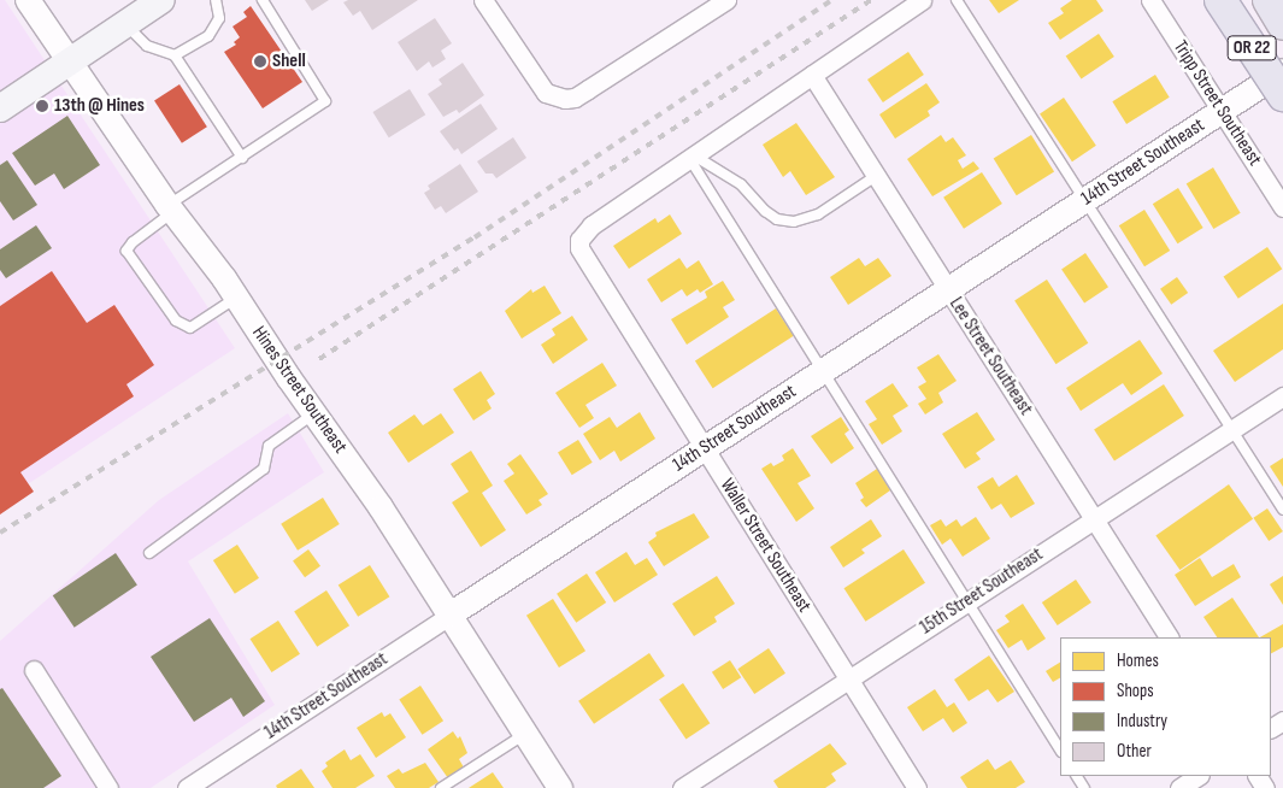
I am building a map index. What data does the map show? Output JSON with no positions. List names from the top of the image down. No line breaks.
{"streets":{"highway":["OR 22"],"street":["Tripp Street Southeast","14th Street Southeast","Lee Street Southeast","Hines Street Southeast","Waller Street Southeast","15th Street Southeast"]},"crossings":[["Tripp Street Southeast","14th Street Southeast"],["14th Street Southeast","Lee Street Southeast"],["14th Street Southeast","Hines Street Southeast"],["14th Street Southeast","Waller Street Southeast"],["Lee Street Southeast","15th Street Southeast"],["Waller Street Southeast","15th Street Southeast"]],"places":["Shell","13th @ Hines"],"legend":["Homes","Shops","Industry","Other"]}
